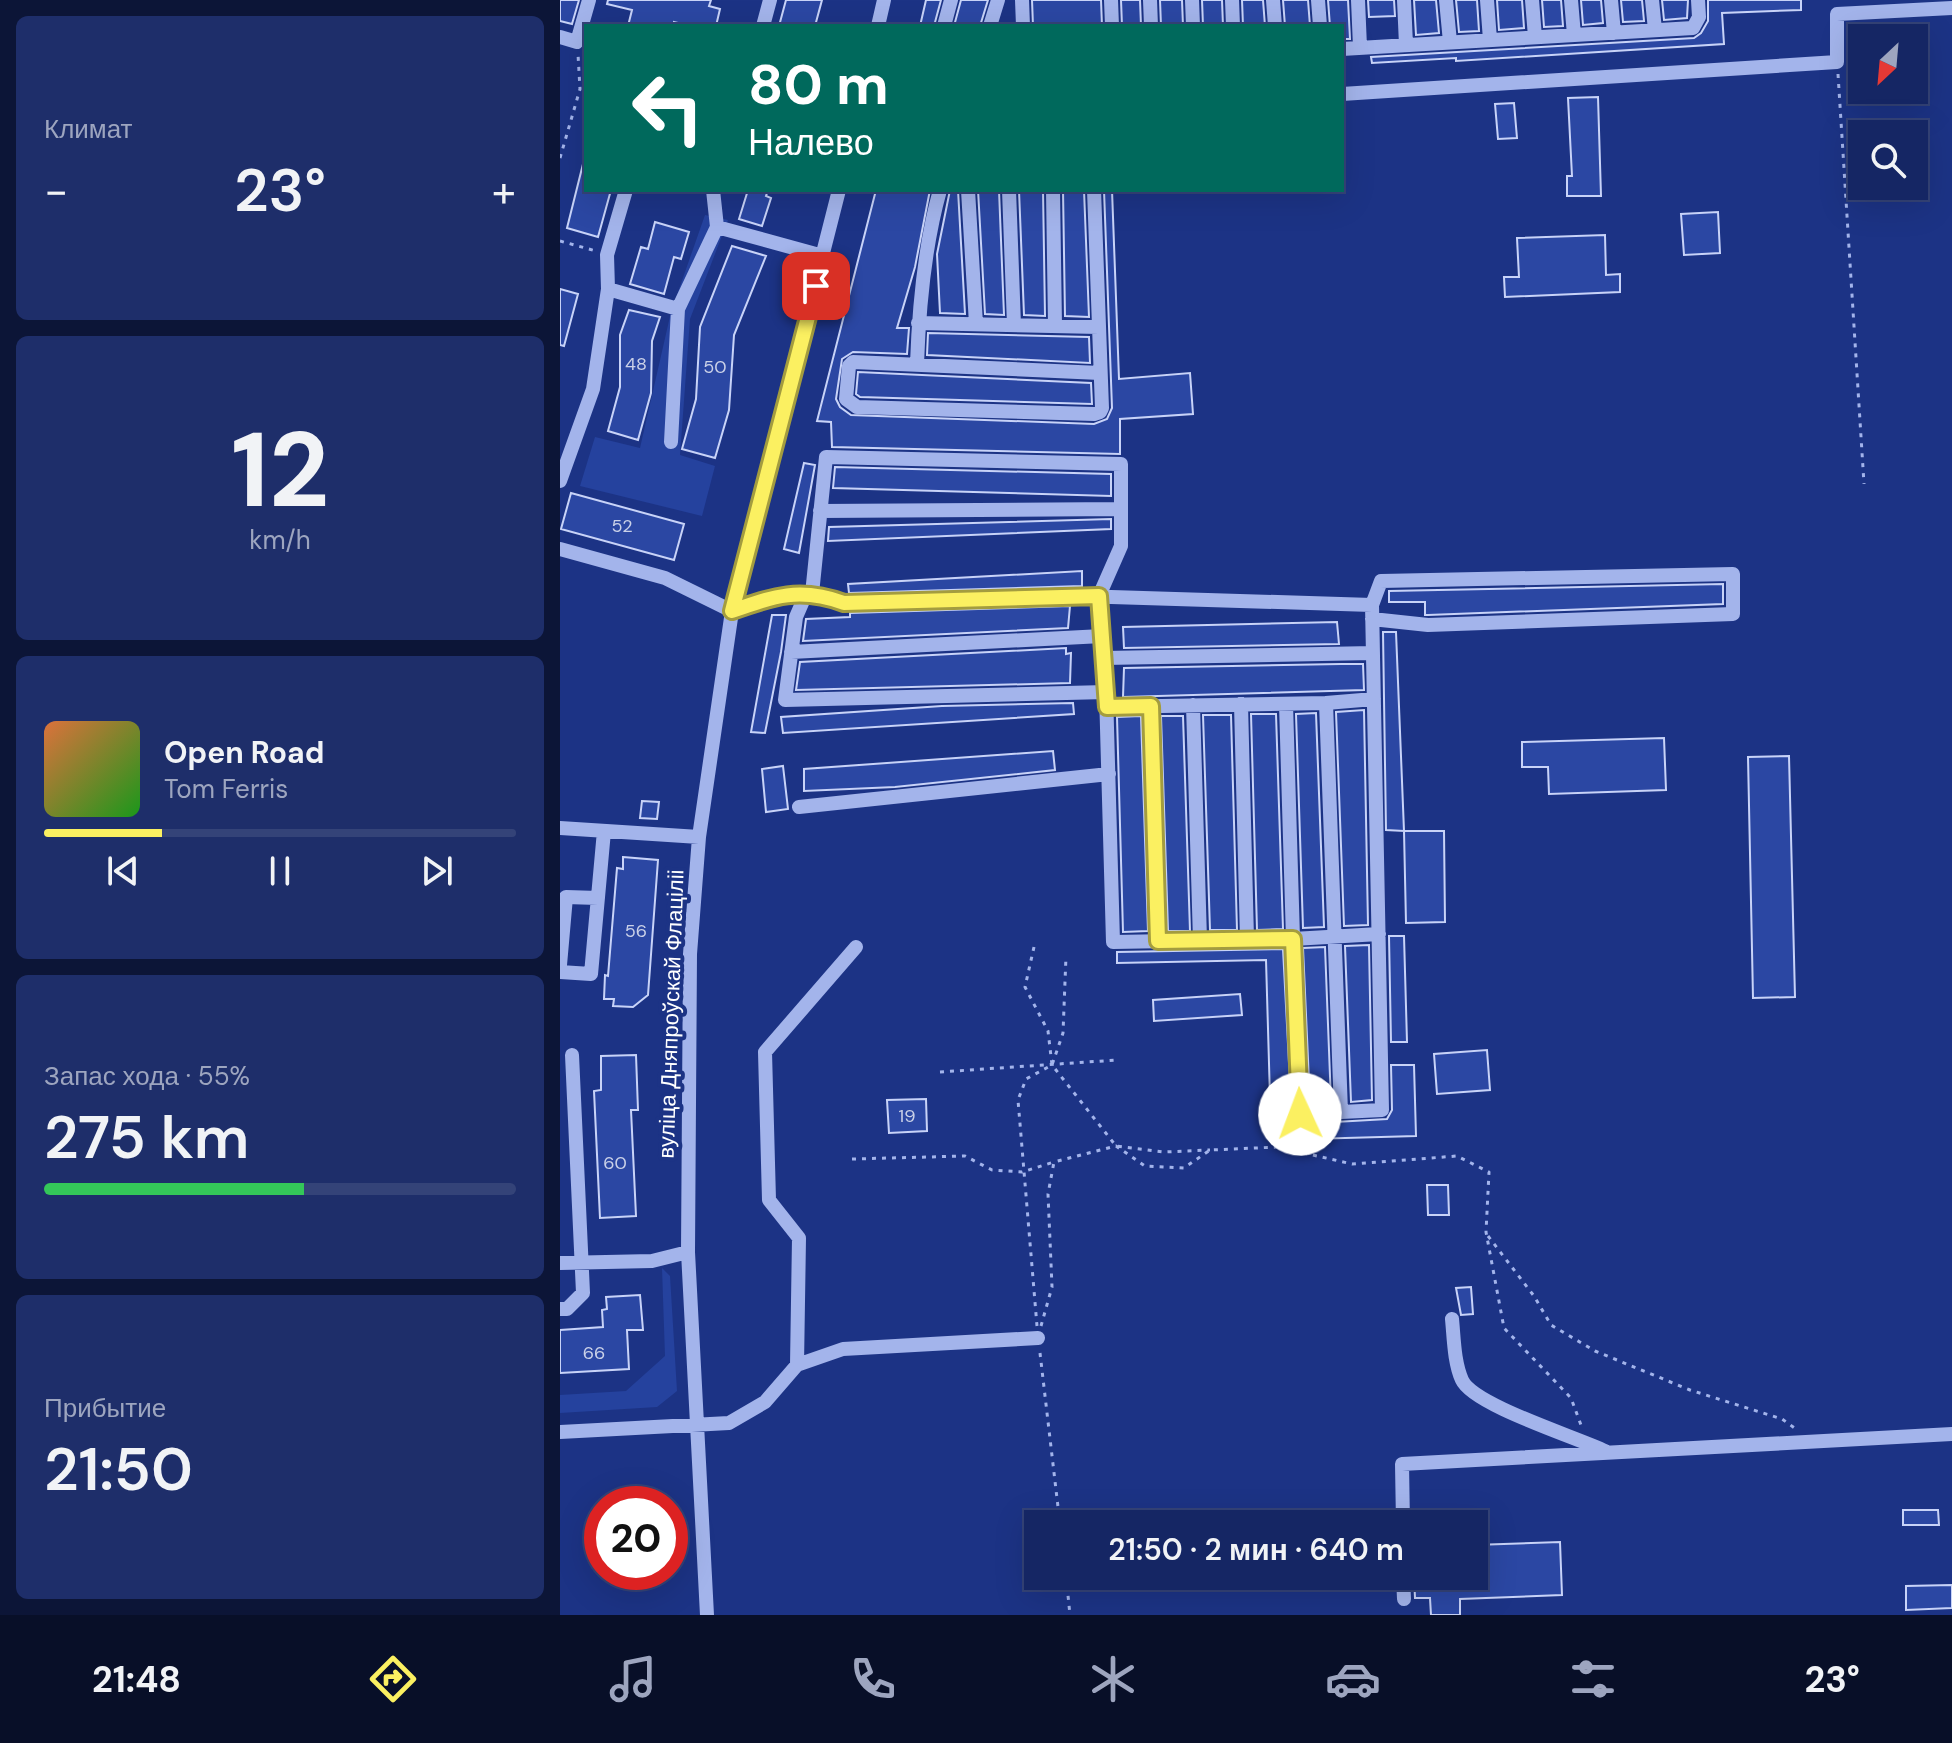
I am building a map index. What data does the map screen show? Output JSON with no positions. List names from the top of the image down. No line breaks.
{"streets":{"street":["вуліца Дняпроўскай Флаціліі"]},"house_numbers":["48","50","52","56","19","60","66"],"north":"bottom left","page":{"tile":["Климат",["12","km/h"],["Запас хода · 55%","275 km"],["Прибытие","21:50"]],"turn":["80 m","Налево"],"heat":["−","23°","+"],"song":["Open Road","Tom Ferris"],"limit":"20","trip":"21:50 · 2 мин · 640 m","tabs":["21:48","23°"]}}
